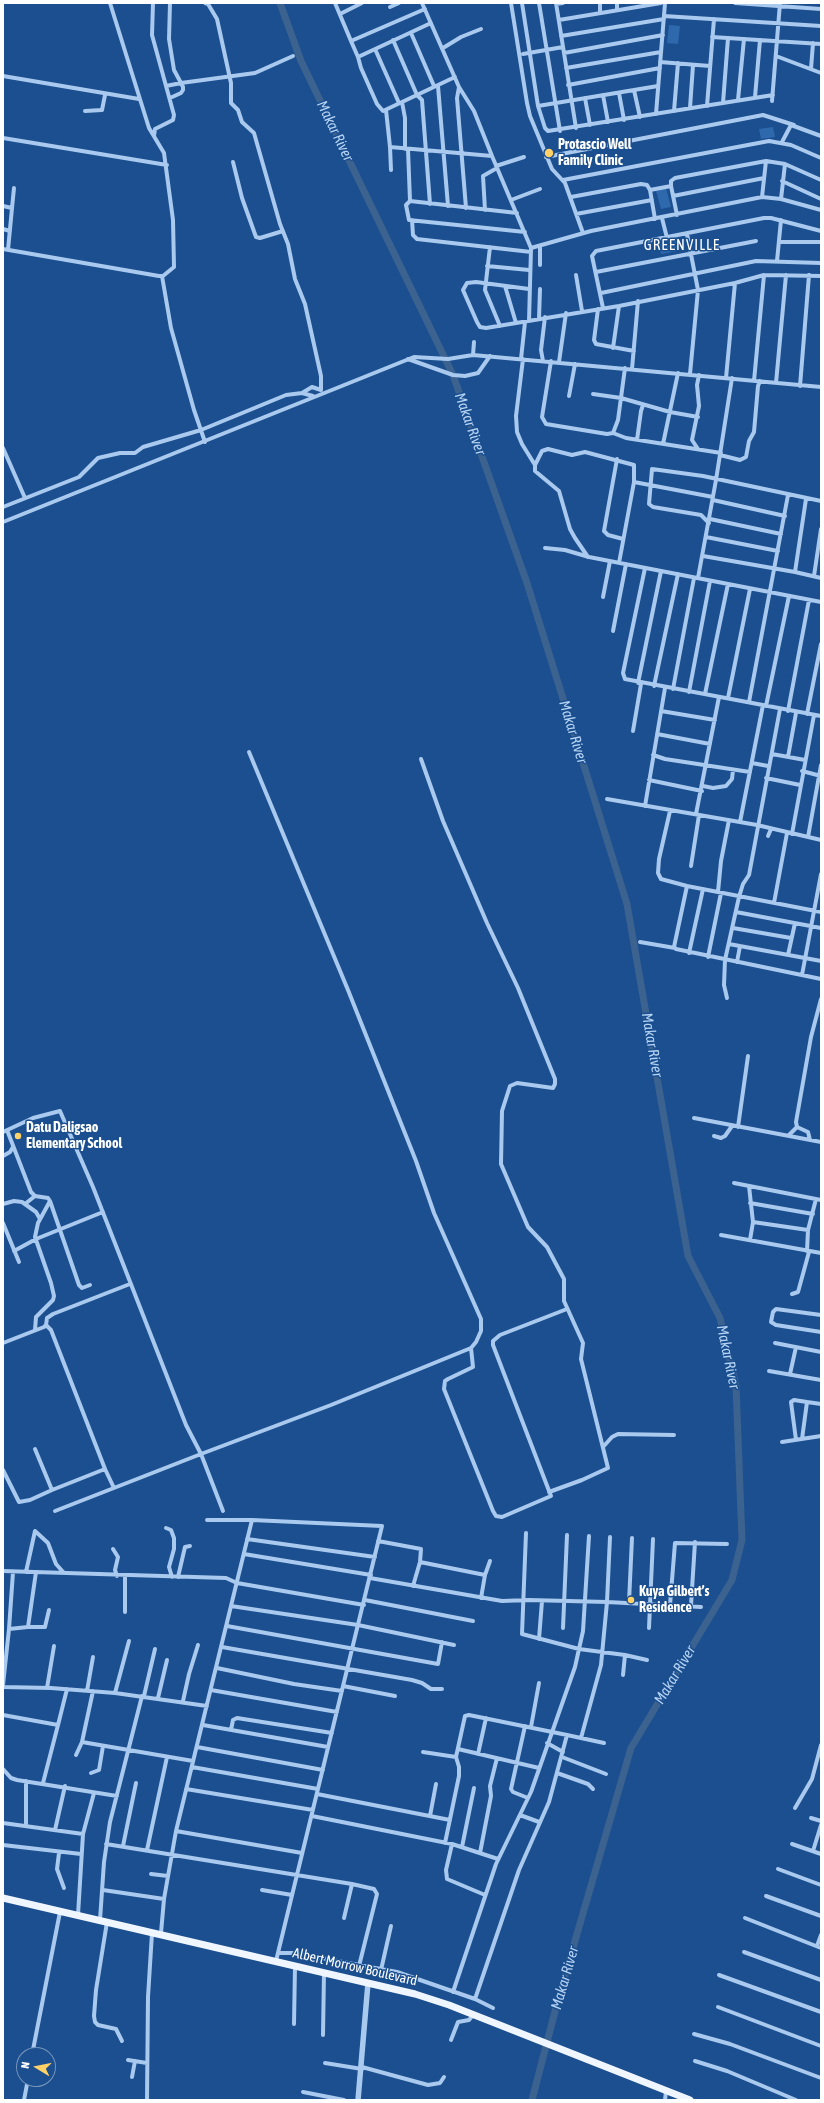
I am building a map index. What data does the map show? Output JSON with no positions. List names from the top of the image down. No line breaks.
{"streets":{"main road":["Albert Morrow Boulevard"]},"districts":["GREENVILLE"],"water":["Makar River"],"places":["Protascio Well Family Clinic","Datu Daligsao Elementary School","Kuya Gilbert’s Residence"],"north":"left"}
